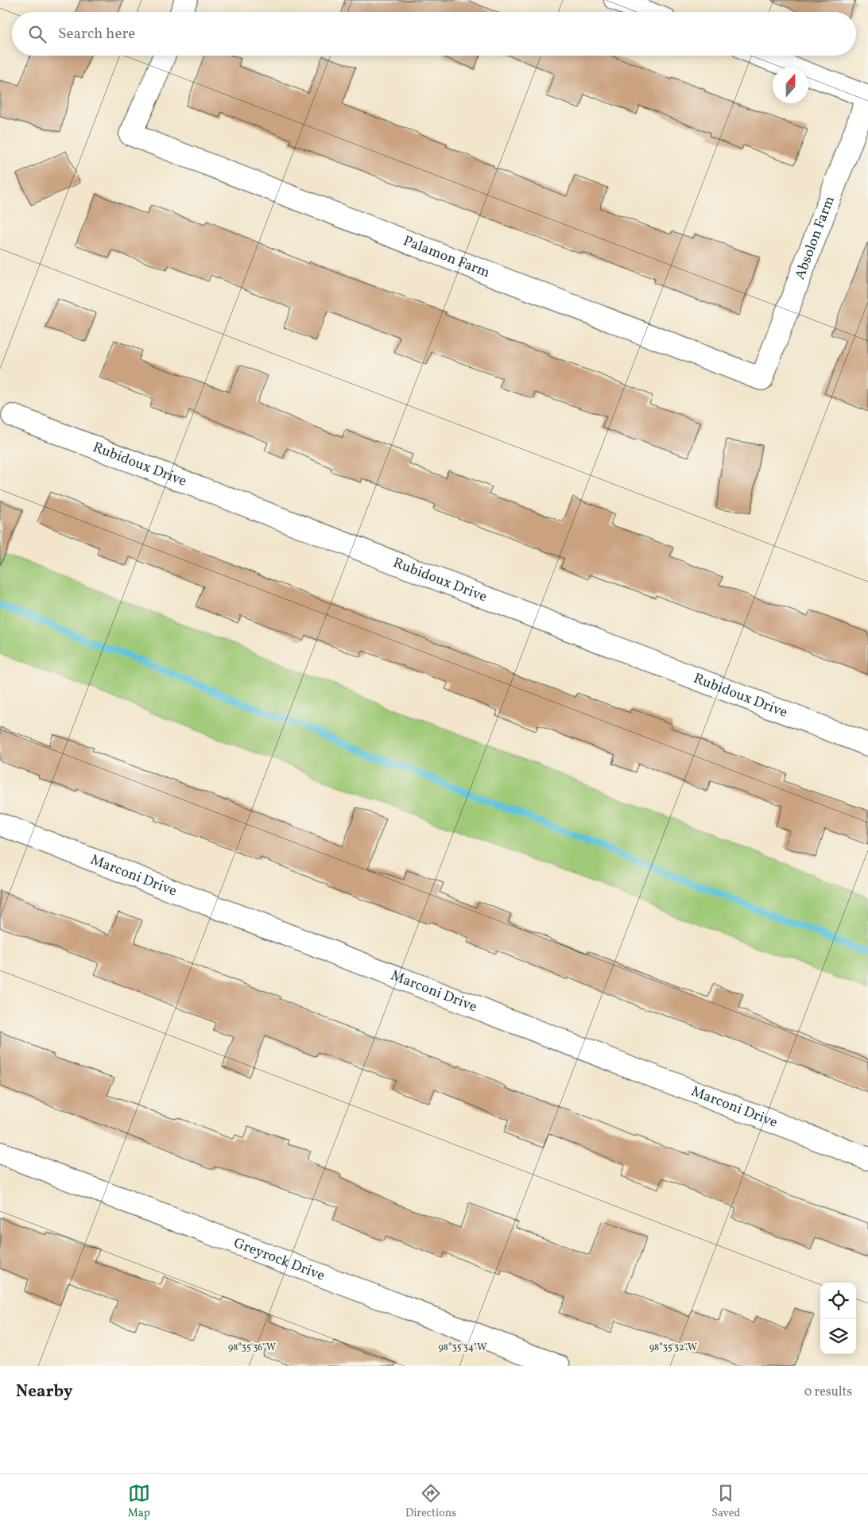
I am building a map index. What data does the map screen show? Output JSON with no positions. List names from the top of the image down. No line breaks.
{"streets":{"street":["Absolon Farm","Palamon Farm","Rubidoux Drive","Marconi Drive","Greyrock Drive"]},"crossings":[["Absolon Farm","Palamon Farm"]],"north":"top","page":{"search":"Search here","heading":["Nearby","0 results"],"nav":["Map","Directions","Saved"]},"coordinates":["98°35'36\"W","98°35'34\"W","98°35'32\"W"]}
